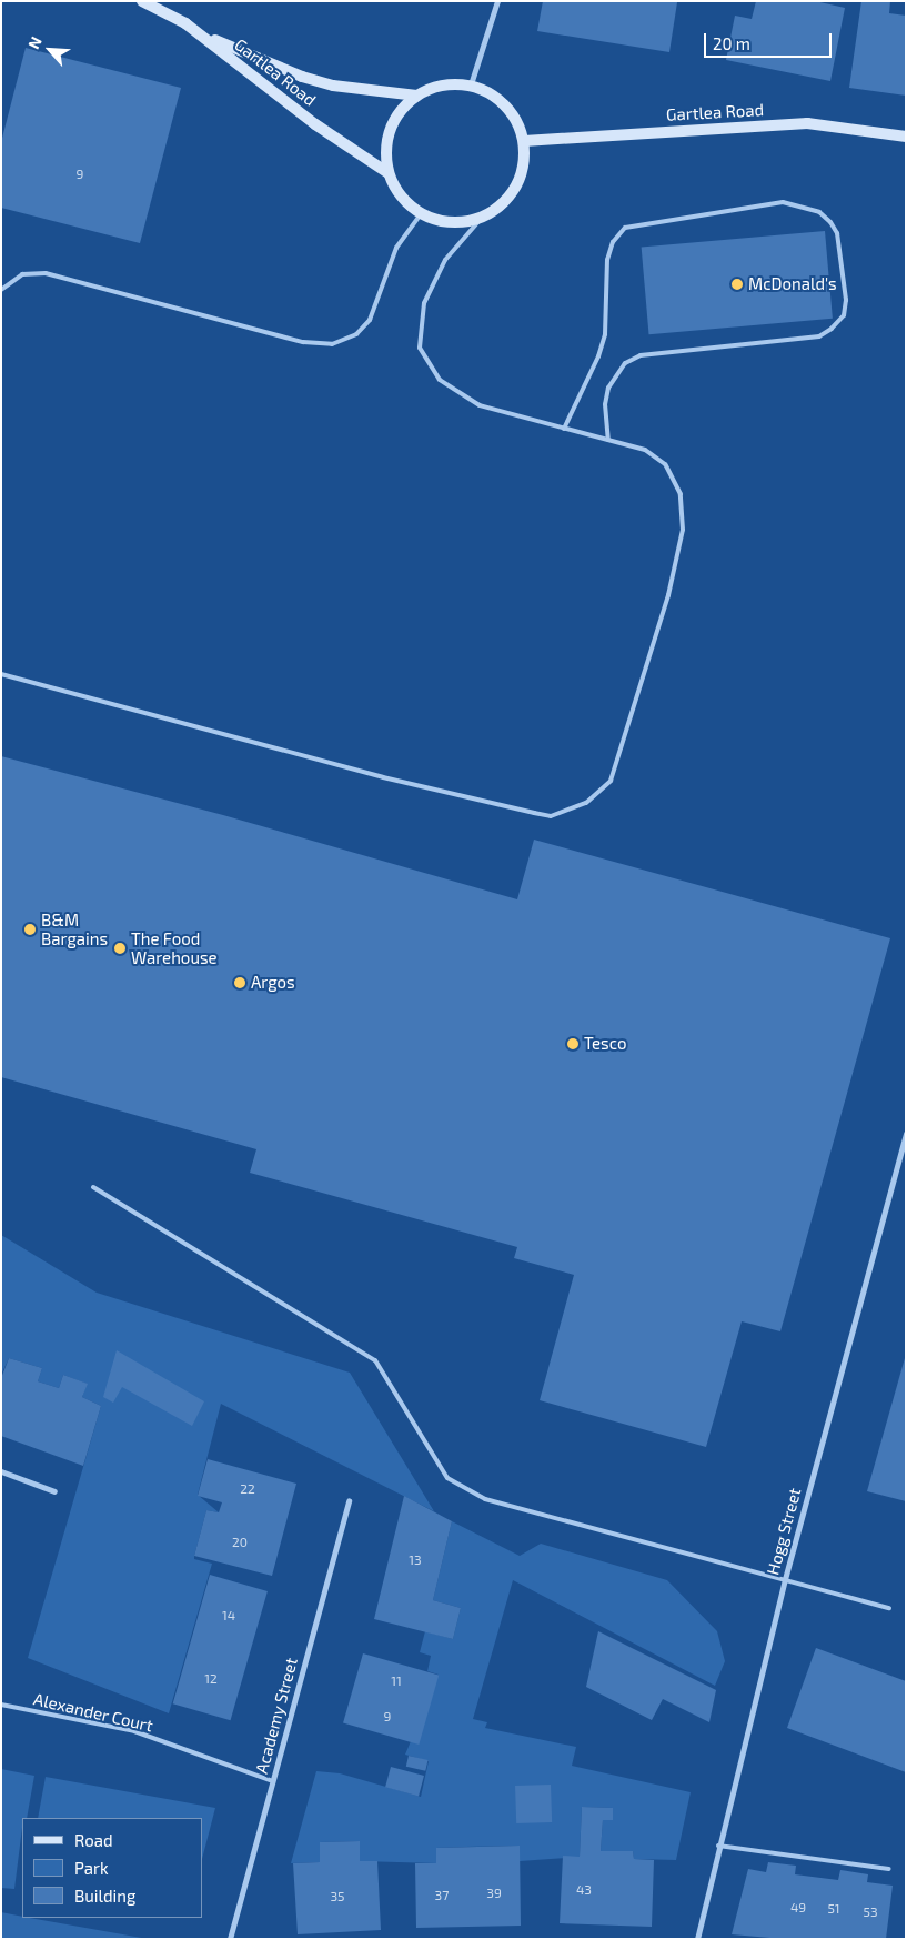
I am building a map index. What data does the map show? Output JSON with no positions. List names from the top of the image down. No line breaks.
{"streets":{"street":["Gartlea Road","Hogg Street","Academy Street"],"lane":["Alexander Court"]},"crossings":[["Alexander Court","Academy Street"]],"places":["McDonald's","B&M Bargains","The Food Warehouse","Argos","Tesco"],"house_numbers":["9","22","20","13","14","12","11","9","43","39","37","35","49","51","53"],"legend":["Road","Park","Building"],"scale_bar":"20 m","north":"top left"}
